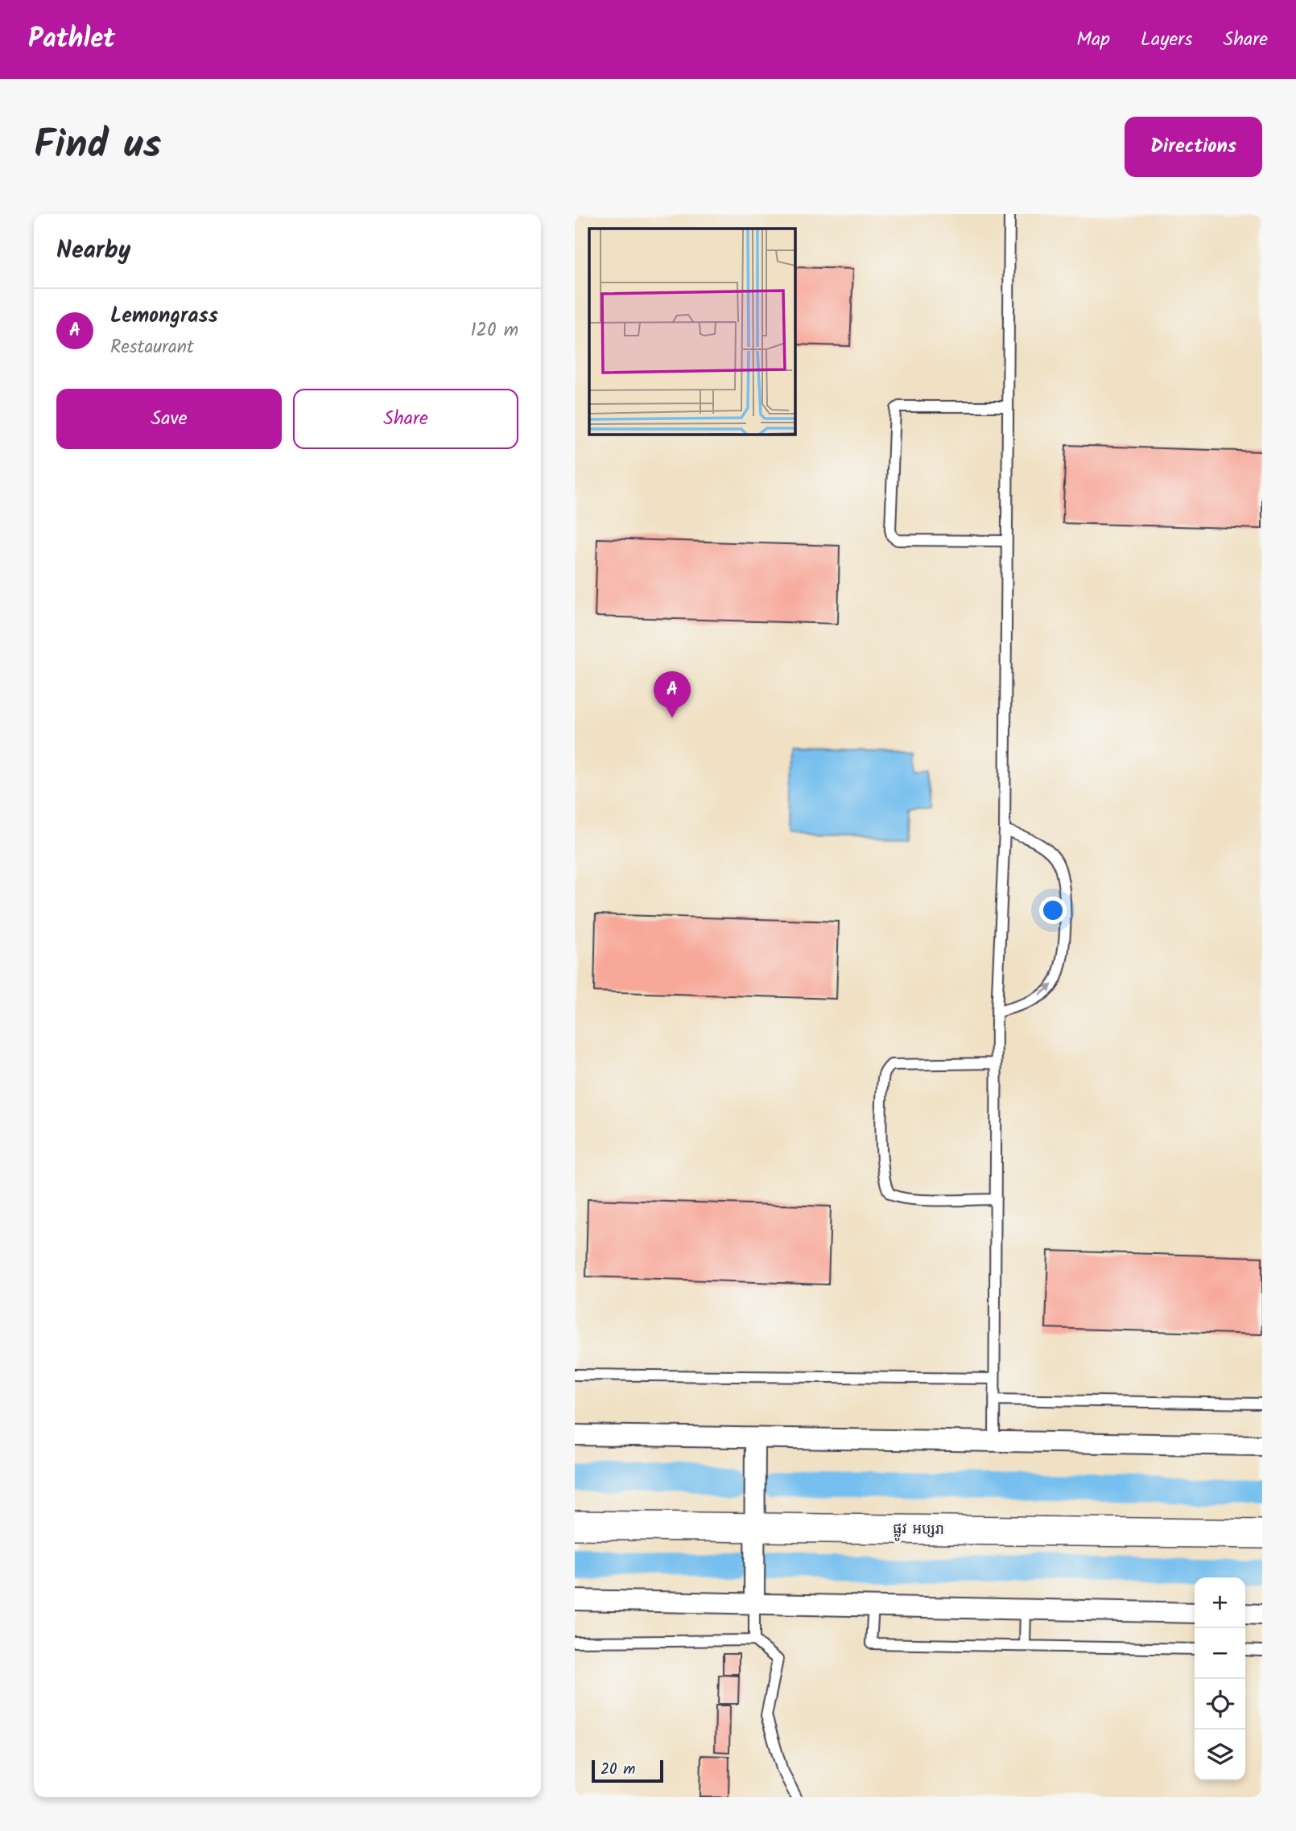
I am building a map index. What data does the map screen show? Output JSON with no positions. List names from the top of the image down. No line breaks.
{"streets":{"street":["ផ្លូវ អប្សរា"]},"scale_bar":"20 m","page":{"header":"Pathlet","nav":["Map","Layers","Share"],"title":"Find us","buttons":["Directions",["Save","Share"]],"heading":"Nearby","list":[{"mark":"A","name":"Lemongrass","note":"Restaurant","value":"120 m"}],"pins":"A","map_buttons":["+","−"],"scale":"20 m"}}
